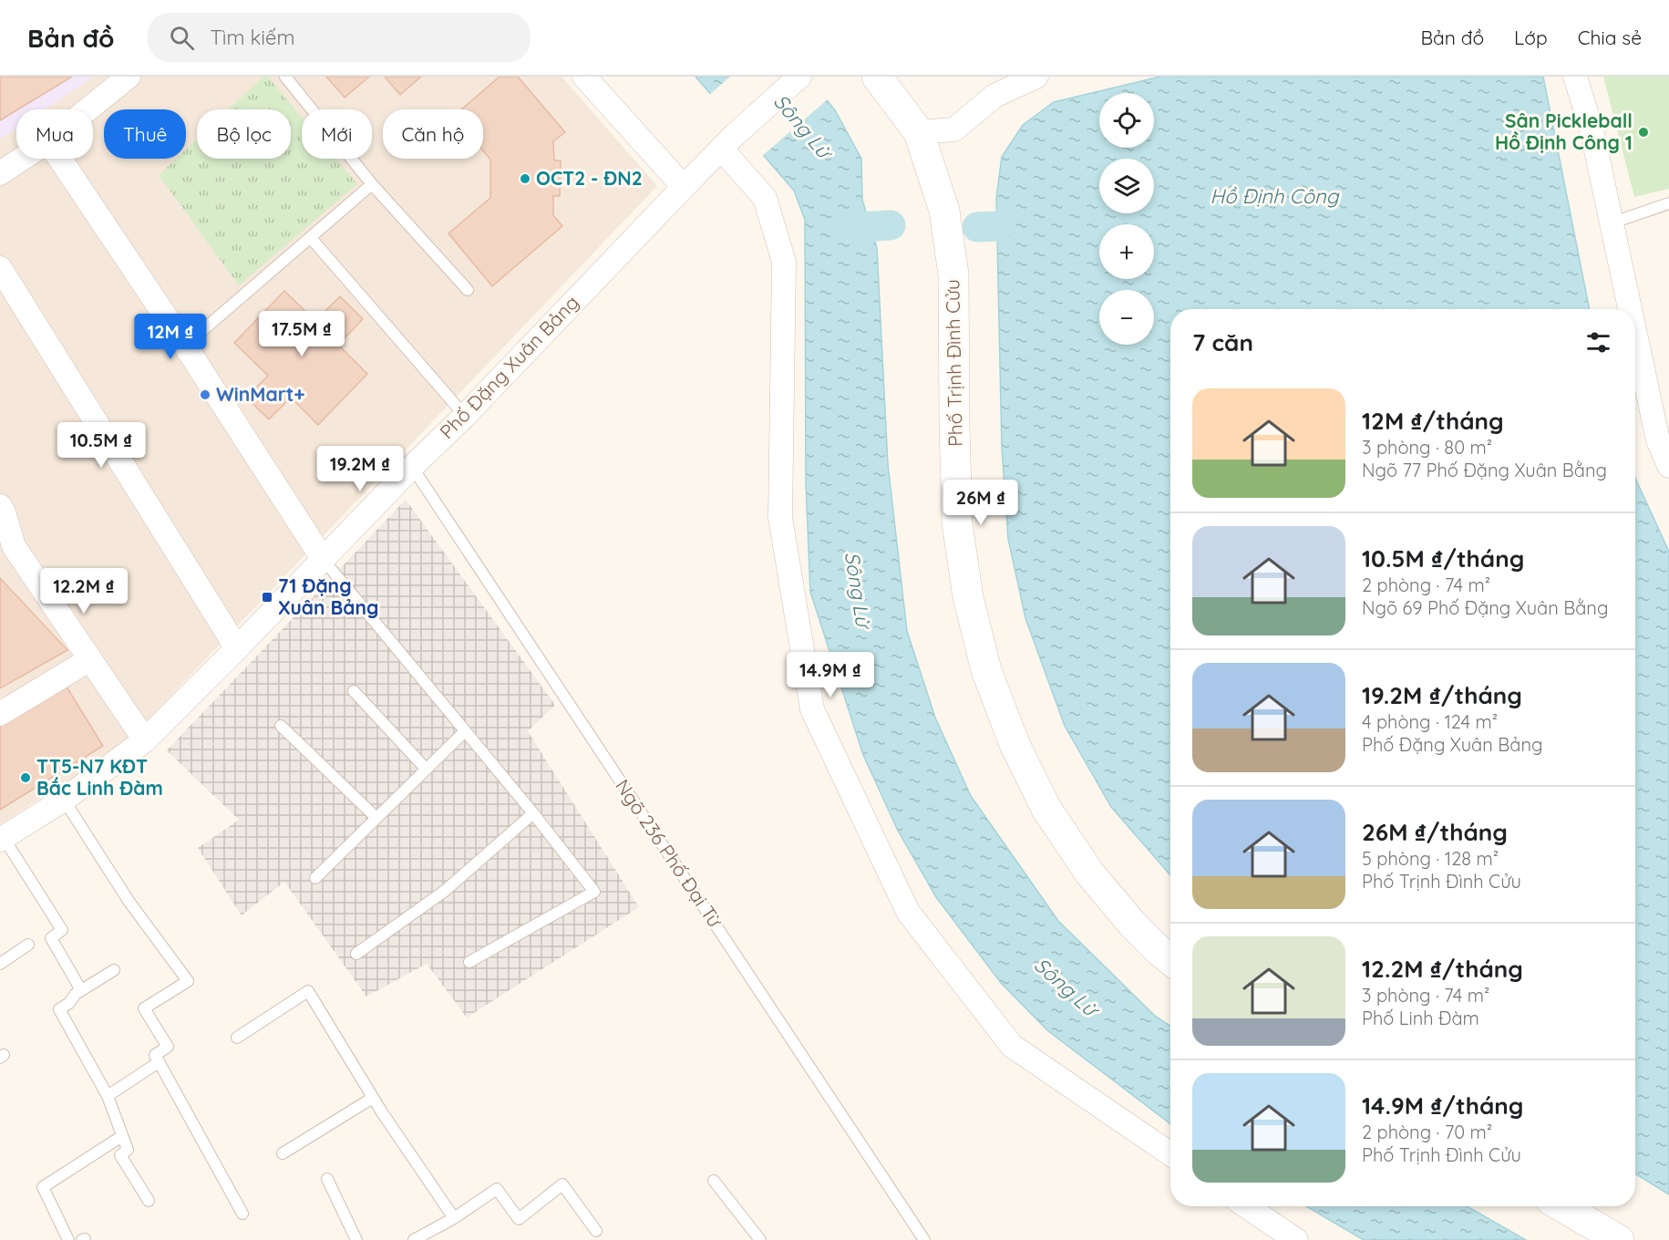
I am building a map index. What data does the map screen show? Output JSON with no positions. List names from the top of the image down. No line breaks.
{"streets":{"main road":["Phố Trịnh Đình Cửu"],"street":["Phố Đặng Xuân Bảng"],"lane":["Ngõ 236 Phố Đại Từ"]},"crossings":[["Phố Đặng Xuân Bảng","Ngõ 236 Phố Đại Từ"]],"water":["Sông Lừ","Hồ Định Công"],"places":{"other":["Sân Pickleball Hồ Định Công 1","OCT2 - ĐN2","WinMart+","TT5-N7 KĐT Bắc Linh Đàm"],"transit":["71 Đặng Xuân Bảng"]},"page":{"header":"Bản đồ","search":"Tìm kiếm","nav":["Bản đồ","Lớp","Chia sẻ"],"map_buttons":["+","−"],"chip":["Mua","Thuê","Bộ lọc","Mới","Căn hộ"],"heading":"7 căn","price":["17.5M ₫","12M ₫","10.5M ₫","19.2M ₫","26M ₫","12.2M ₫","14.9M ₫"],"list":[{"name":"12M ₫/tháng","note":"3 phòng · 80 m² · Ngõ 77 Phố Đặng Xuân Bằng"},{"name":"10.5M ₫/tháng","note":"2 phòng · 74 m² · Ngõ 69 Phố Đặng Xuân Bằng"},{"name":"19.2M ₫/tháng","note":"4 phòng · 124 m² · Phố Đặng Xuân Bảng"},{"name":"26M ₫/tháng","note":"5 phòng · 128 m² · Phố Trịnh Đình Cửu"},{"name":"12.2M ₫/tháng","note":"3 phòng · 74 m² · Phố Linh Đàm"},{"name":"14.9M ₫/tháng","note":"2 phòng · 70 m² · Phố Trịnh Đình Cửu"}]}}
